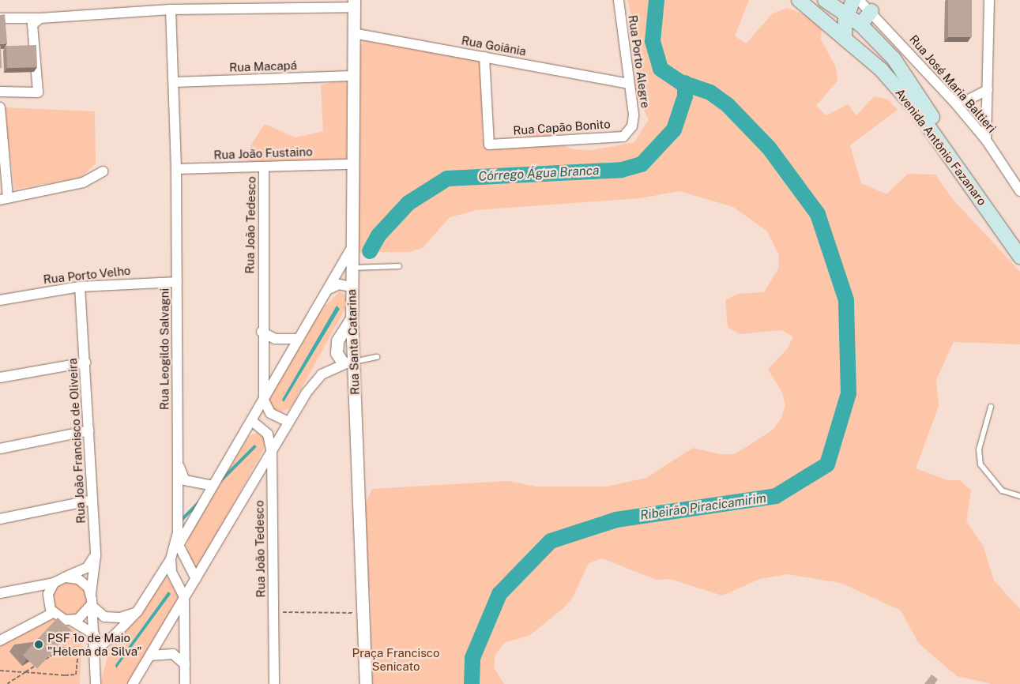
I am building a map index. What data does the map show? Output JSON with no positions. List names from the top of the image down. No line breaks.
{"streets":{"main road":["Avenida Antônio Fazanaro"],"street":["Rua Goiânia","Rua Porto Alegre","Rua Macapá","Rua José Maria Baltieri","Rua Capão Bonito","Rua João Fustaino","Rua João Tedesco","Rua Porto Velho","Rua Santa Catarina","Rua Leogildo Salvagni","Rua João Francisco de Oliveira"]},"crossings":[["Rua Goiânia","Rua Porto Alegre"],["Rua Goiânia","Rua Capão Bonito"],["Rua Goiânia","Rua Santa Catarina"],["Rua Porto Alegre","Rua Capão Bonito"],["Rua Macapá","Rua Santa Catarina"],["Rua Macapá","Rua Leogildo Salvagni"],["Rua João Fustaino","Rua João Tedesco"],["Rua João Fustaino","Rua Santa Catarina"],["Rua João Fustaino","Rua Leogildo Salvagni"],["Rua Porto Velho","Rua Leogildo Salvagni"],["Rua Porto Velho","Rua João Francisco de Oliveira"]],"water":["Córrego Água Branca","Ribeirão Piracicamirim"],"parks":["Praça Francisco Senicato"],"places":["PSF 1o de Maio \"Helena da Silva\""]}
